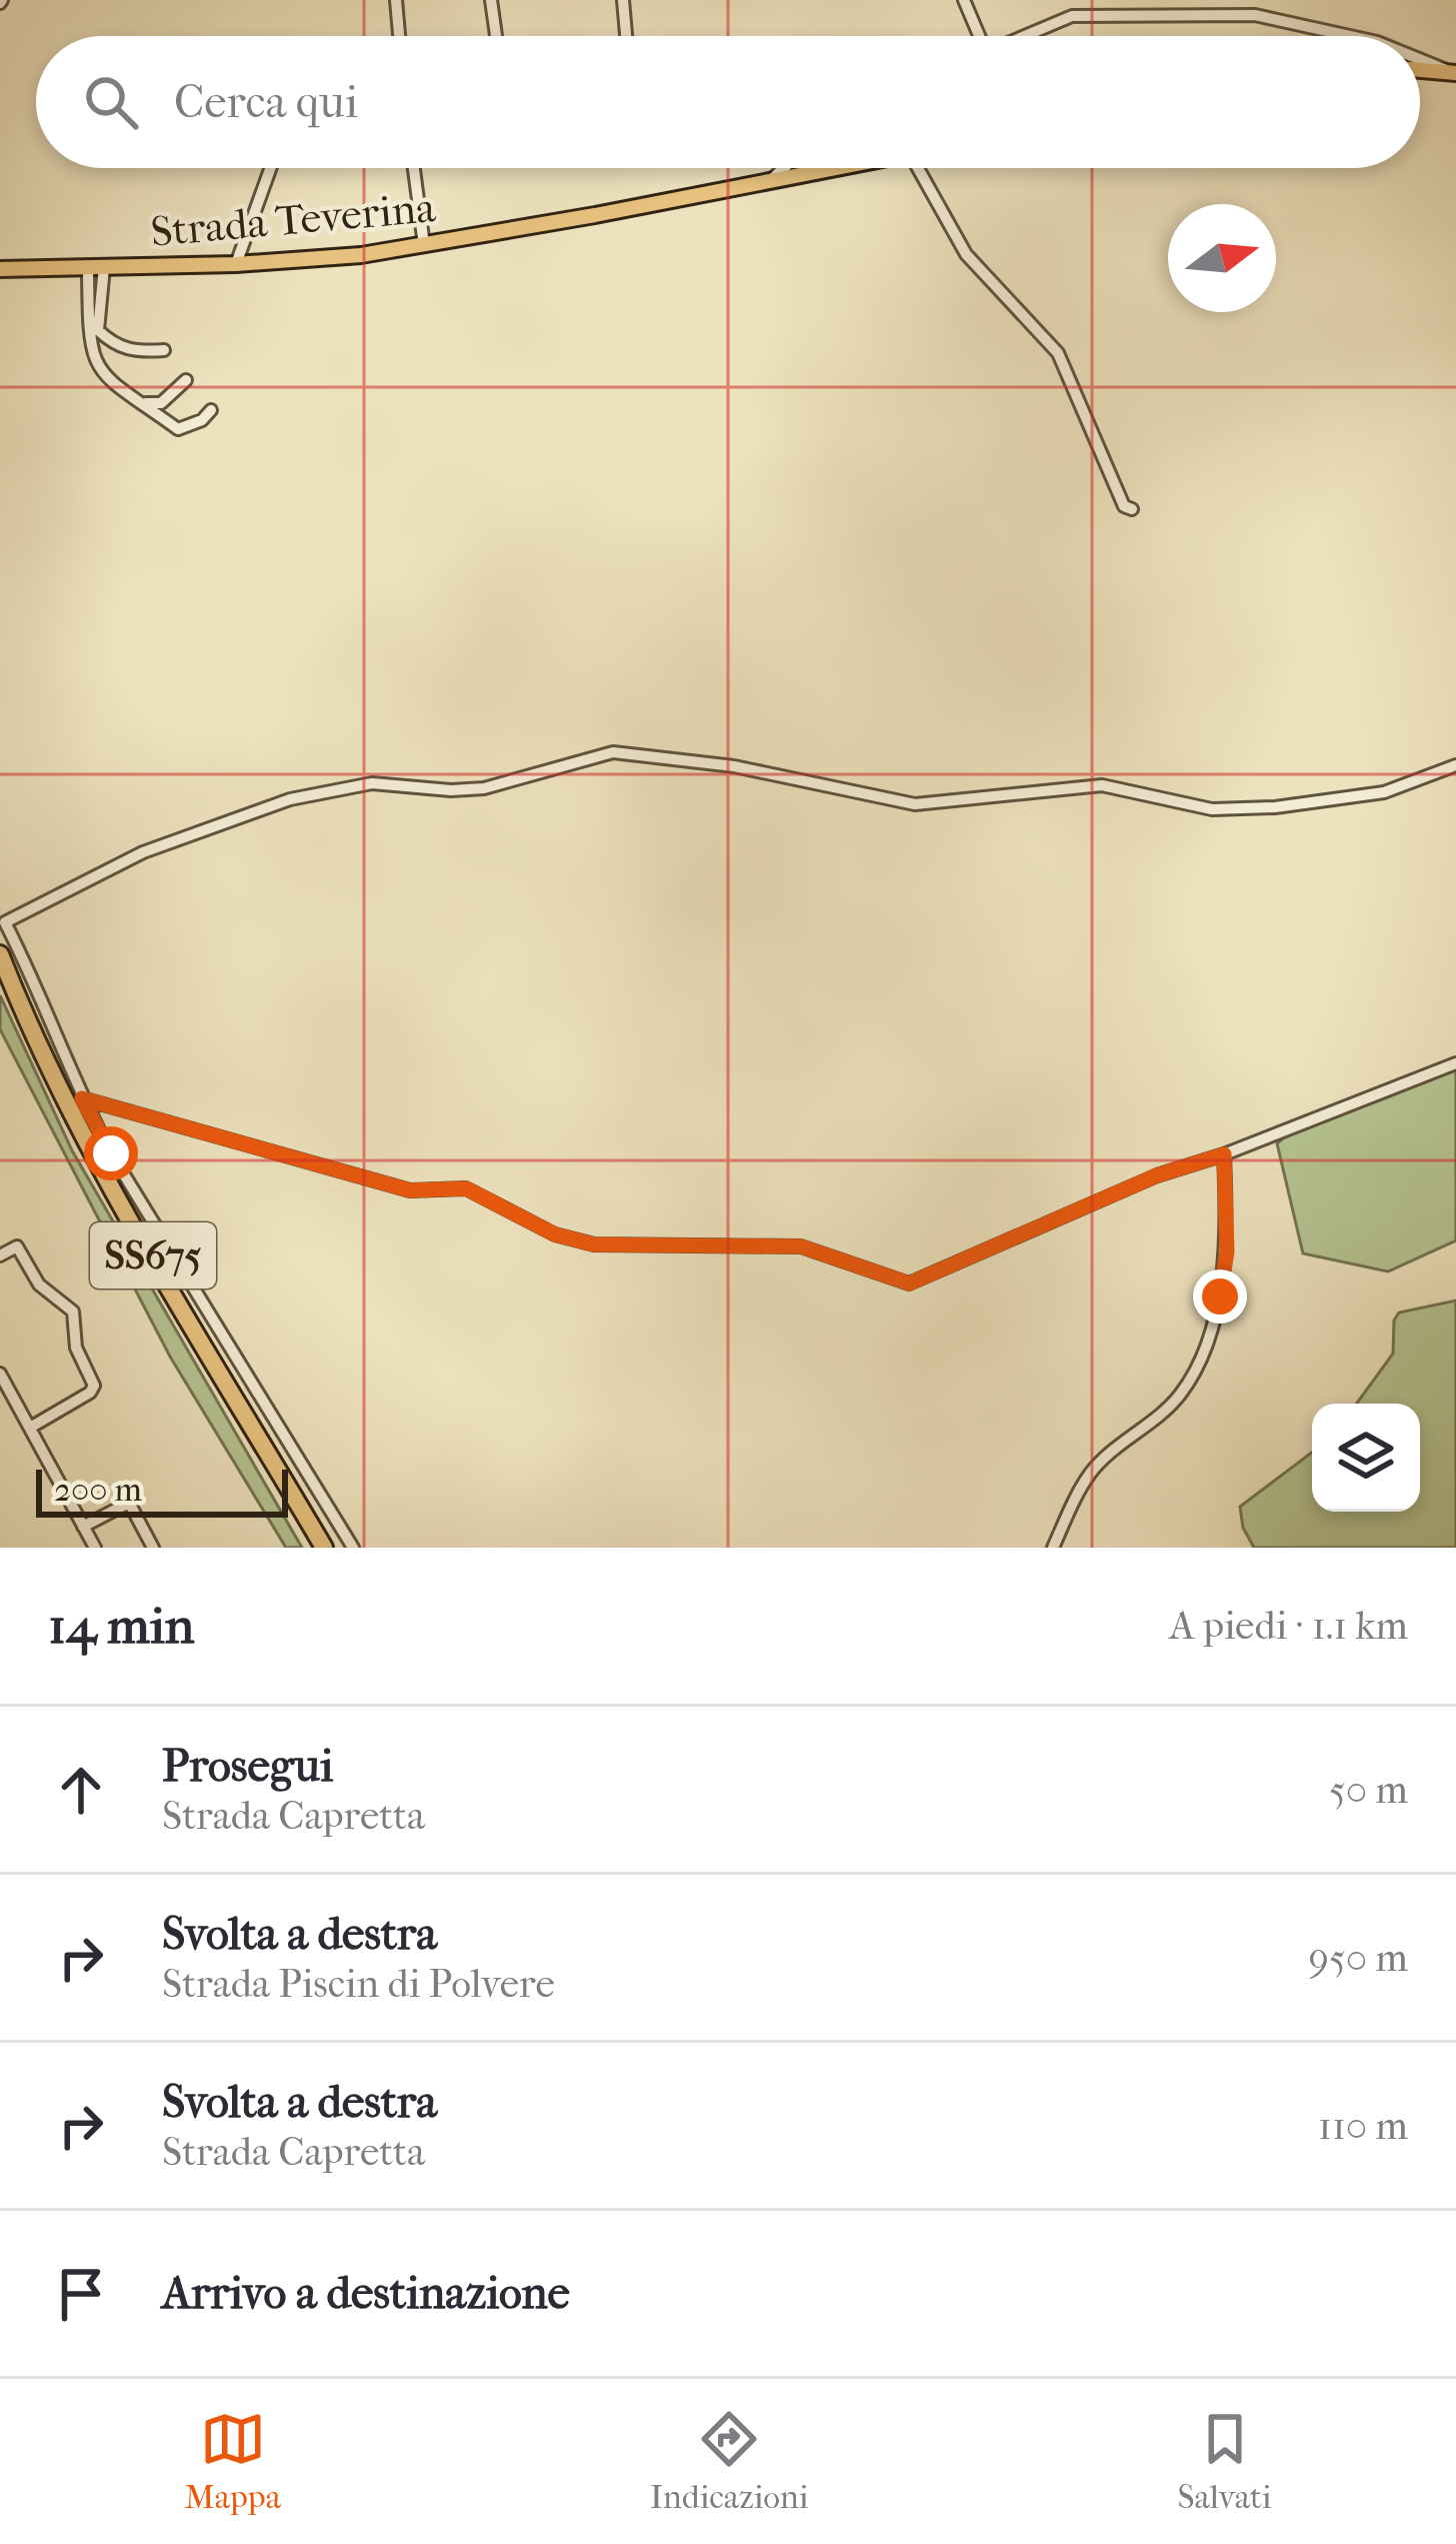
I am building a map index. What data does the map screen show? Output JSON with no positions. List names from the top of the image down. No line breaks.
{"streets":{"highway":["SS675"],"main road":["Strada Teverina"]},"scale_bar":"200 m","north":"right","page":{"search":"Cerca qui","scale":"200 m","heading":["14 min","A piedi · 1.1 km"],"list":[["Prosegui","Strada Capretta","50 m"],["Svolta a destra","Strada Piscin di Polvere","950 m"],["Svolta a destra","Strada Capretta","110 m"],"Arrivo a destinazione"],"nav":["Mappa","Indicazioni","Salvati"]}}
